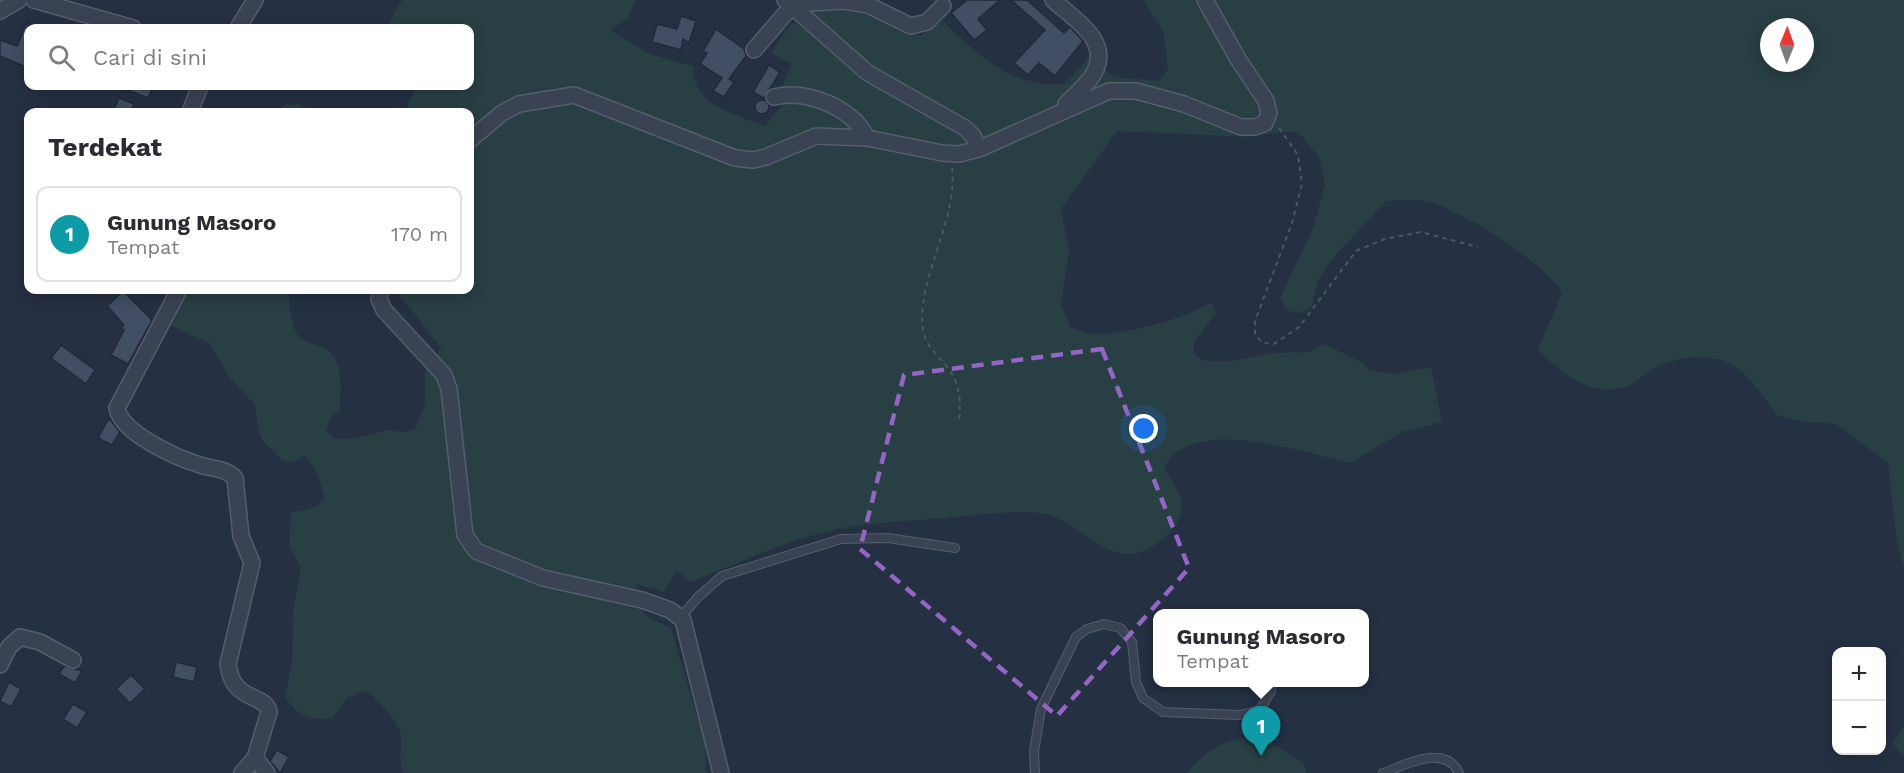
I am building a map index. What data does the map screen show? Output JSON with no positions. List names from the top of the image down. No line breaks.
{"north":"top","page":{"search":"Cari di sini","heading":"Terdekat","list":[{"mark":"1","name":"Gunung Masoro","note":"Tempat","value":"170 m"}],"popup":["Gunung Masoro","Tempat"],"map_buttons":["+","−"],"pins":"1"}}
